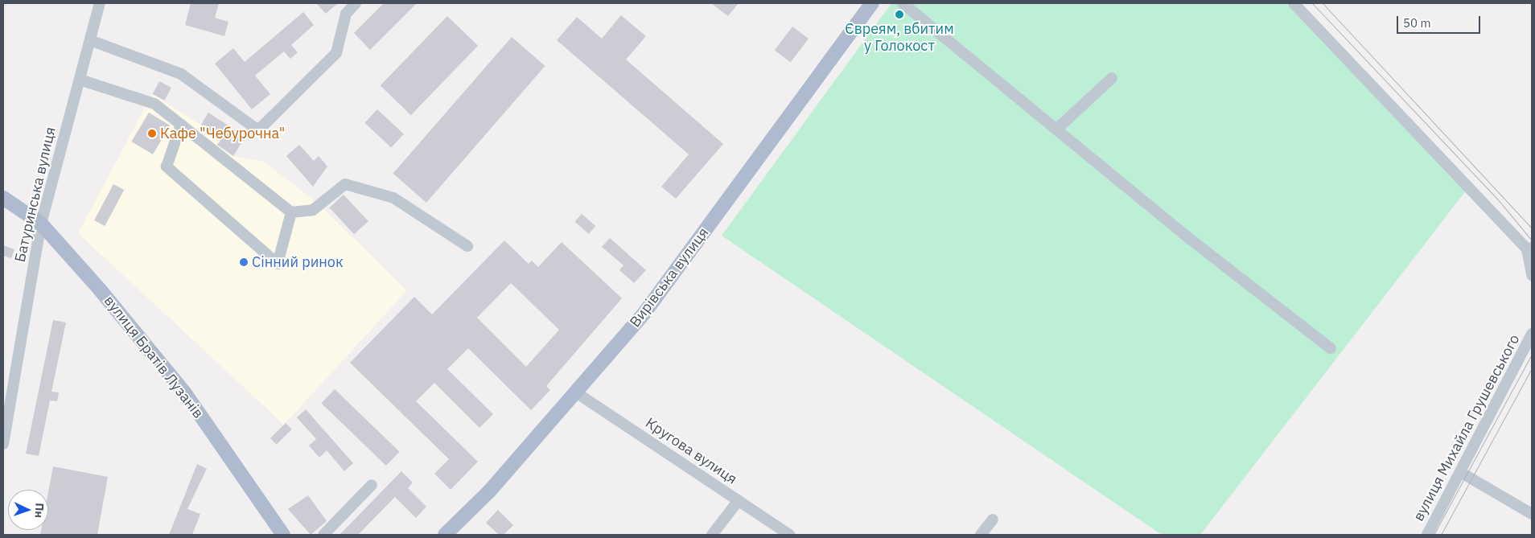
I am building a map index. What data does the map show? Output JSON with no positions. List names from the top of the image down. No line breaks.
{"streets":{"main road":["Вирівська вулиця","вулиця Братів Лузанів"],"street":["Батуринська вулиця","вулиця Михайла Грушевського","Кругова вулиця"]},"crossings":[["Батуринська вулиця","вулиця Братів Лузанів"],["Вирівська вулиця","Кругова вулиця"]],"places":["Євреям, вбитим у Голокост","Кафе \"Чебурочна\"","Сінний ринок"],"scale_bar":"50 m","north":"right"}
